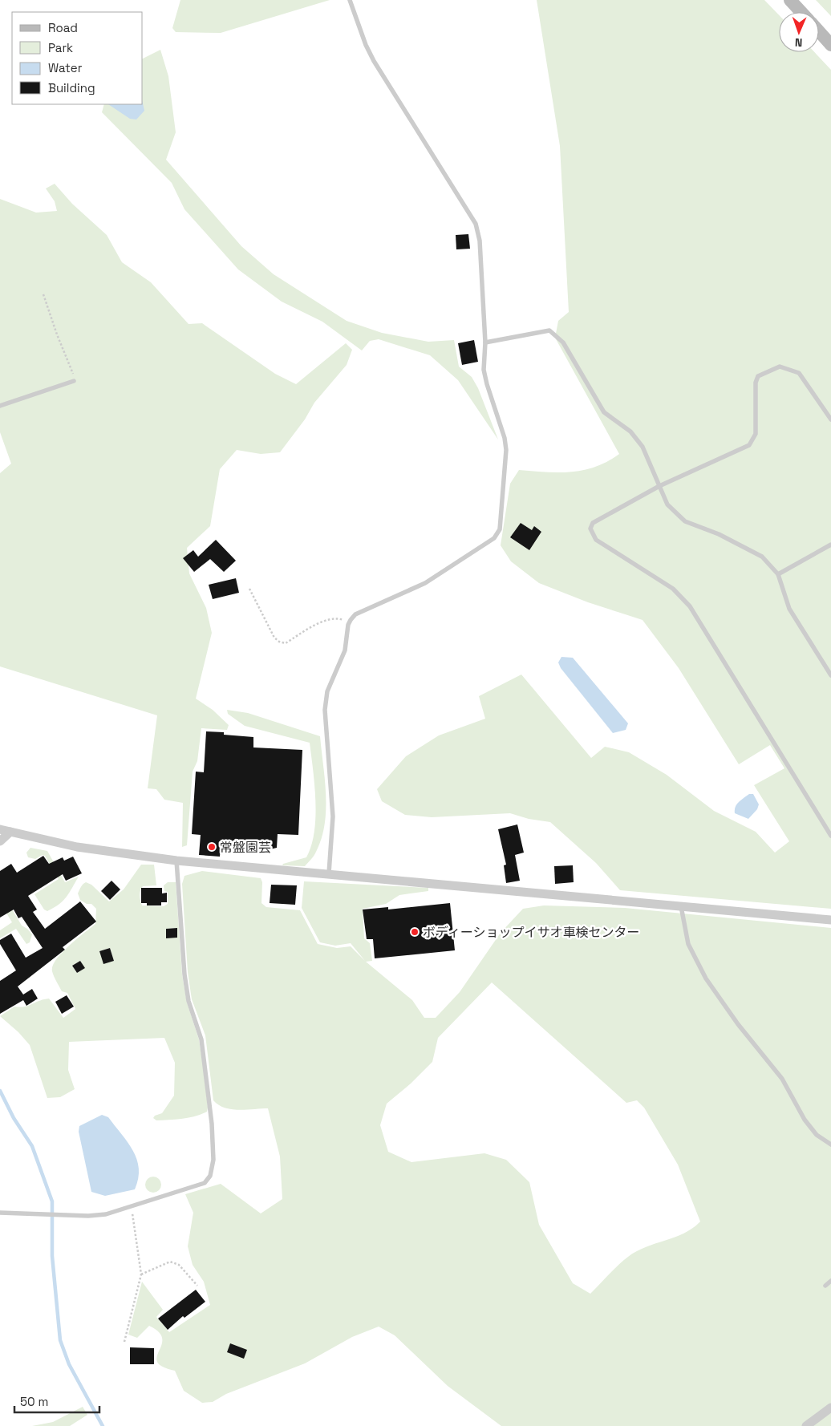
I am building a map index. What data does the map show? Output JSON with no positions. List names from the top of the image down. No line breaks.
{"places":["常盤園芸","ボディーショップイサオ車検センター"],"legend":["Road","Park","Water","Building"],"scale_bar":"50 m","north":"bottom"}
